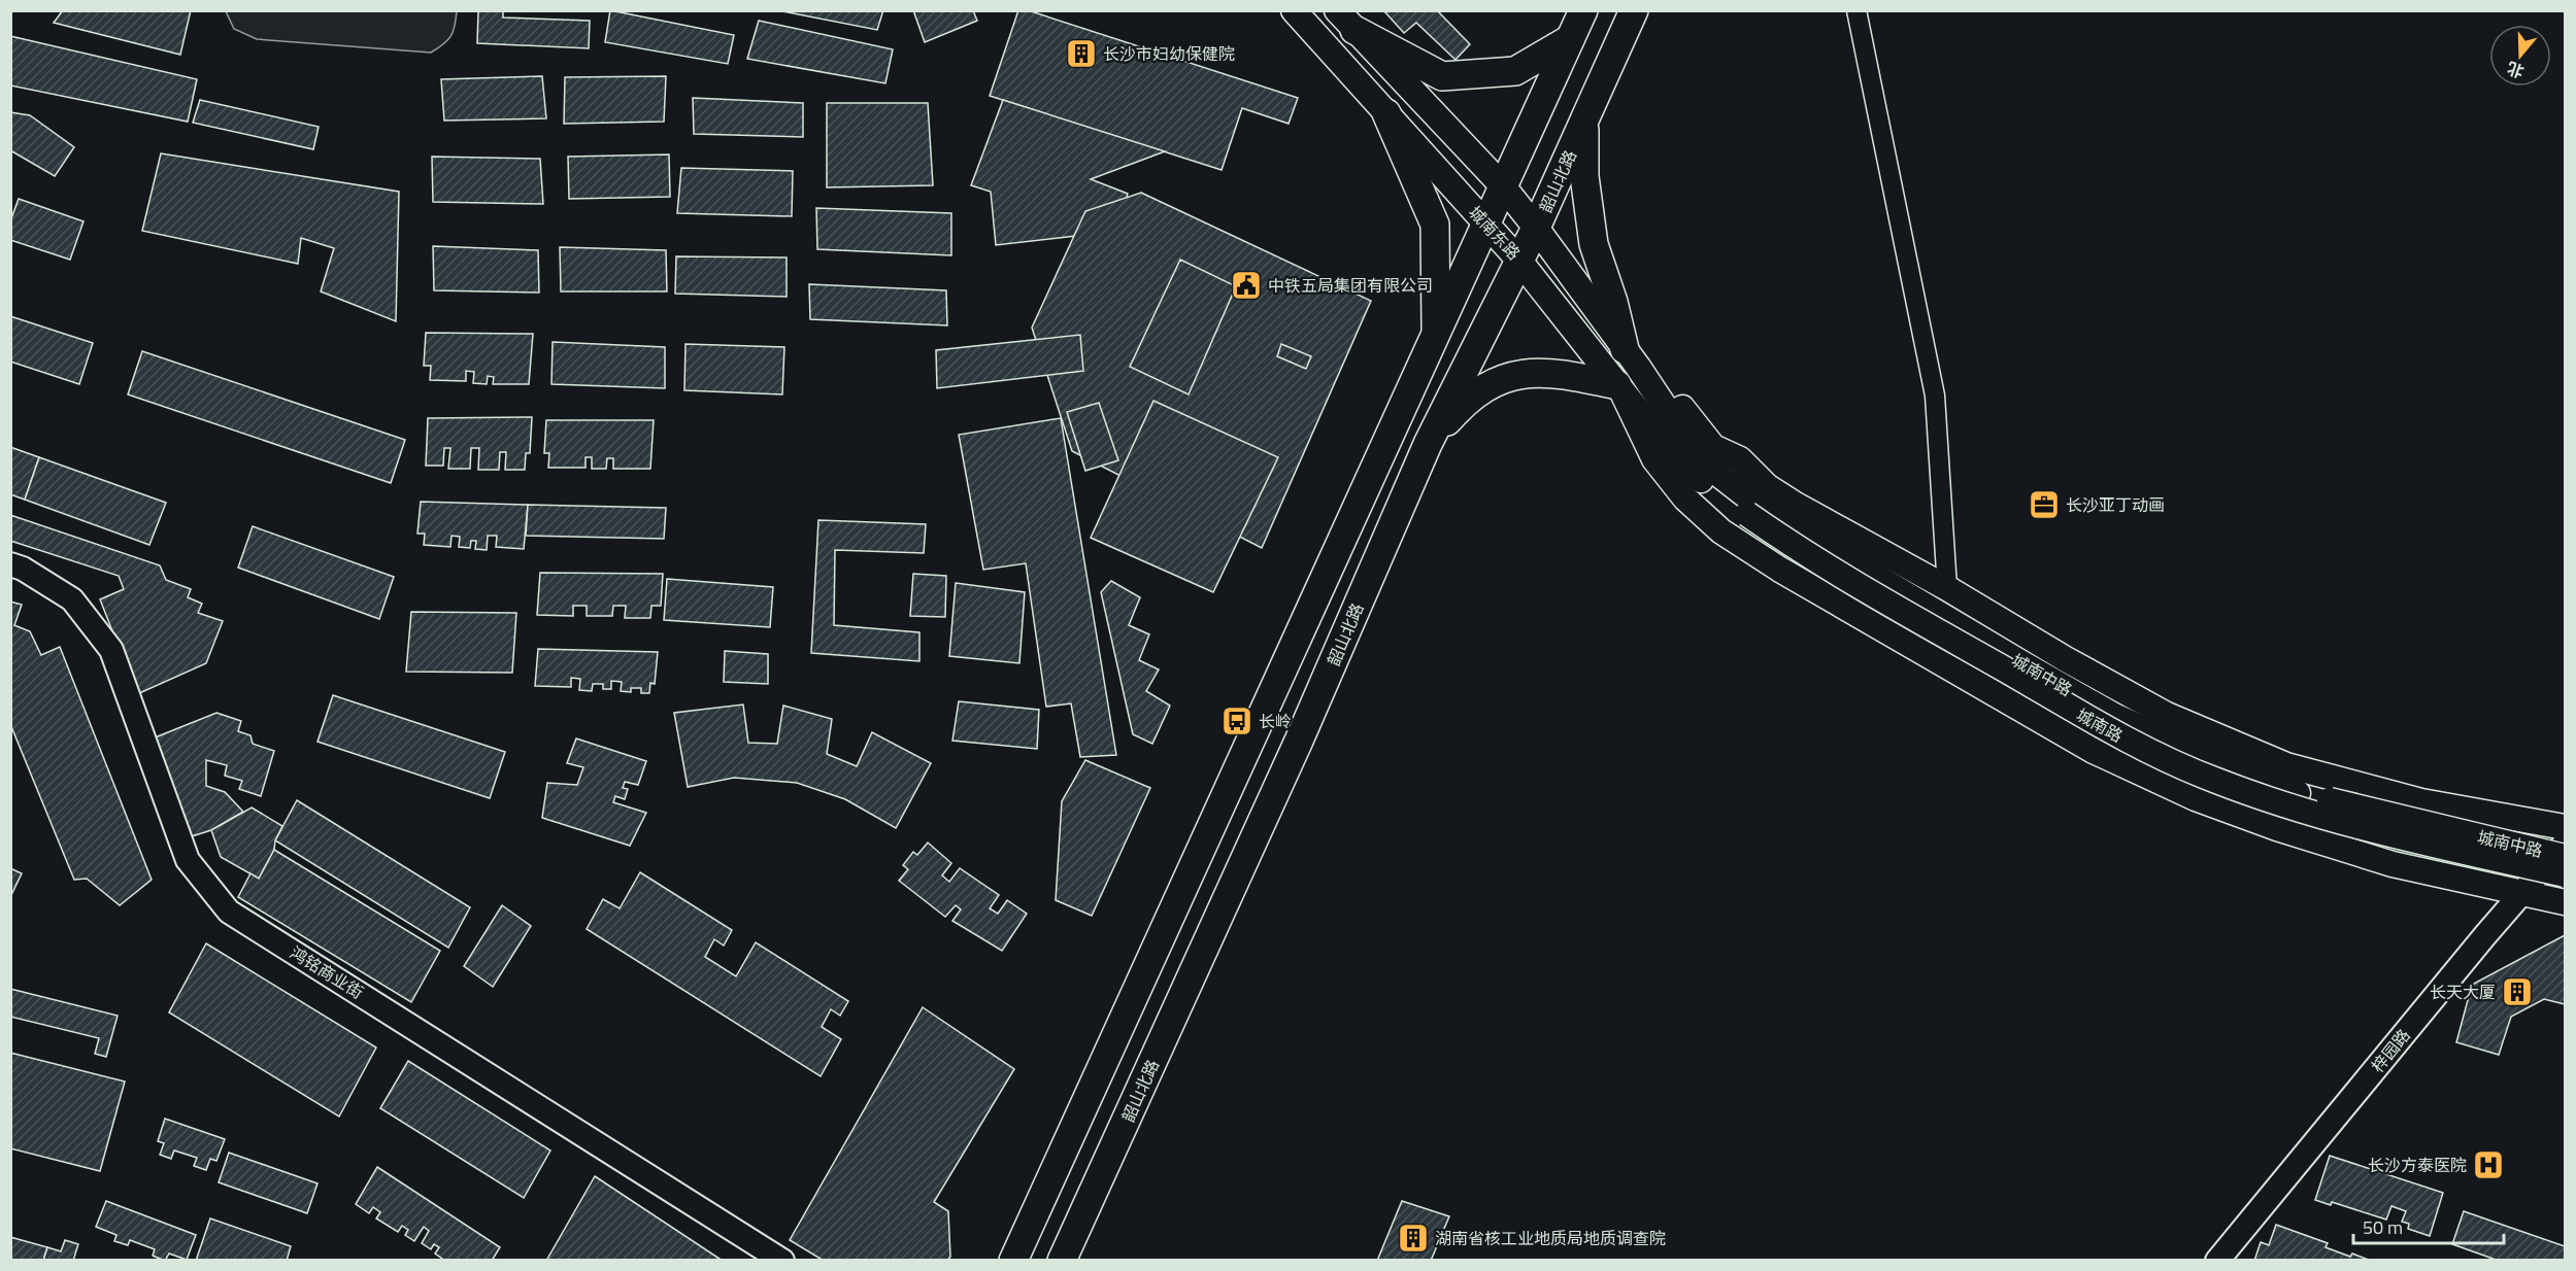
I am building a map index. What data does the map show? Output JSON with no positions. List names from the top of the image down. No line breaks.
{"streets":{"main road":["韶山北路","城南东路","城南中路","城南路"],"street":["鸿铭商业街","梓园路"]},"crossings":[["韶山北路","城南东路"],["城南东路","城南中路"],["城南东路","城南路"],["城南中路","城南路"]],"places":{"building":["长沙市妇幼保健院","长天大厦","湖南省核工业地质局地质调查院"],"public building":["中铁五局集团有限公司"],"office":["长沙亚丁动画"],"bus stop":["长岭"],"hospital":["长沙方泰医院"]},"scale_bar":"50 m","north":"bottom"}
